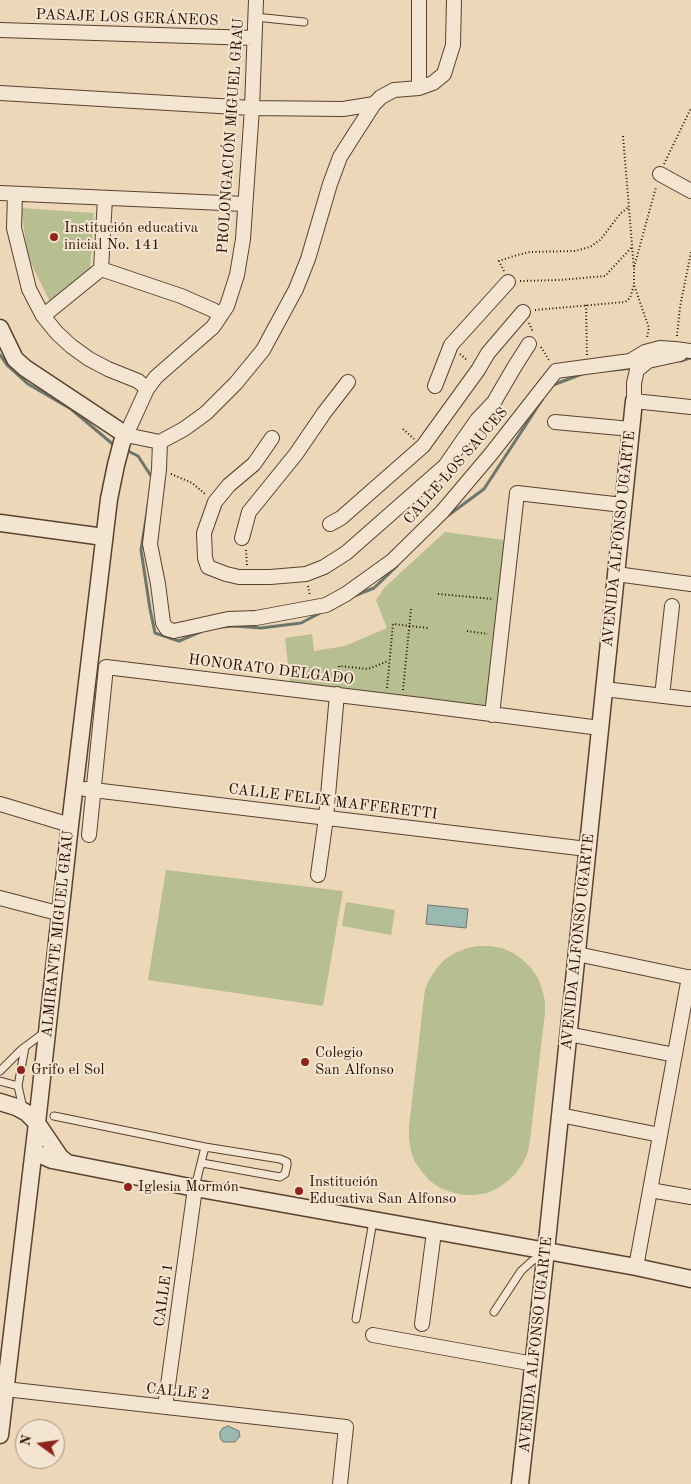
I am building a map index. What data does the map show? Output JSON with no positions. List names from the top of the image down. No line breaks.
{"streets":{"street":["PASAJE LOS GERÁNEOS","PROLONGACIÓN MIGUEL GRAU","CALLE LOS SAUCES","AVENIDA ALFONSO UGARTE","HONORATO DELGADO","CALLE FELIX MAFFERETTI","ALMIRANTE MIGUEL GRAU","CALLE 1","CALLE 2"]},"crossings":[["PASAJE LOS GERÁNEOS","PROLONGACIÓN MIGUEL GRAU"],["PROLONGACIÓN MIGUEL GRAU","ALMIRANTE MIGUEL GRAU"],["AVENIDA ALFONSO UGARTE","HONORATO DELGADO"],["AVENIDA ALFONSO UGARTE","CALLE FELIX MAFFERETTI"],["HONORATO DELGADO","CALLE FELIX MAFFERETTI"],["CALLE FELIX MAFFERETTI","ALMIRANTE MIGUEL GRAU"],["ALMIRANTE MIGUEL GRAU","CALLE 2"],["CALLE 1","CALLE 2"]],"places":["Institución educativa inicial No. 141","Colegio San Alfonso","Grifo el Sol","Iglesia Mormón","Institución Educativa San Alfonso"],"north":"left"}
